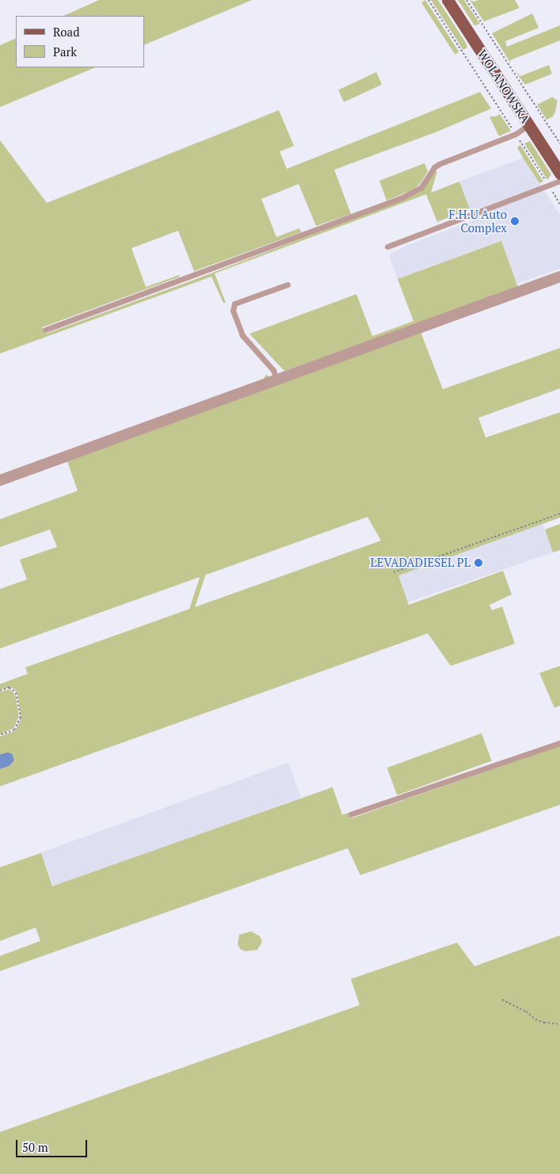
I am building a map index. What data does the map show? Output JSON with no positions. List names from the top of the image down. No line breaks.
{"streets":{"main road":["WOLANOWSKA"]},"places":["F.H.U Auto Complex","LEVADADIESEL PL"],"legend":["Road","Park"],"scale_bar":"50 m"}
